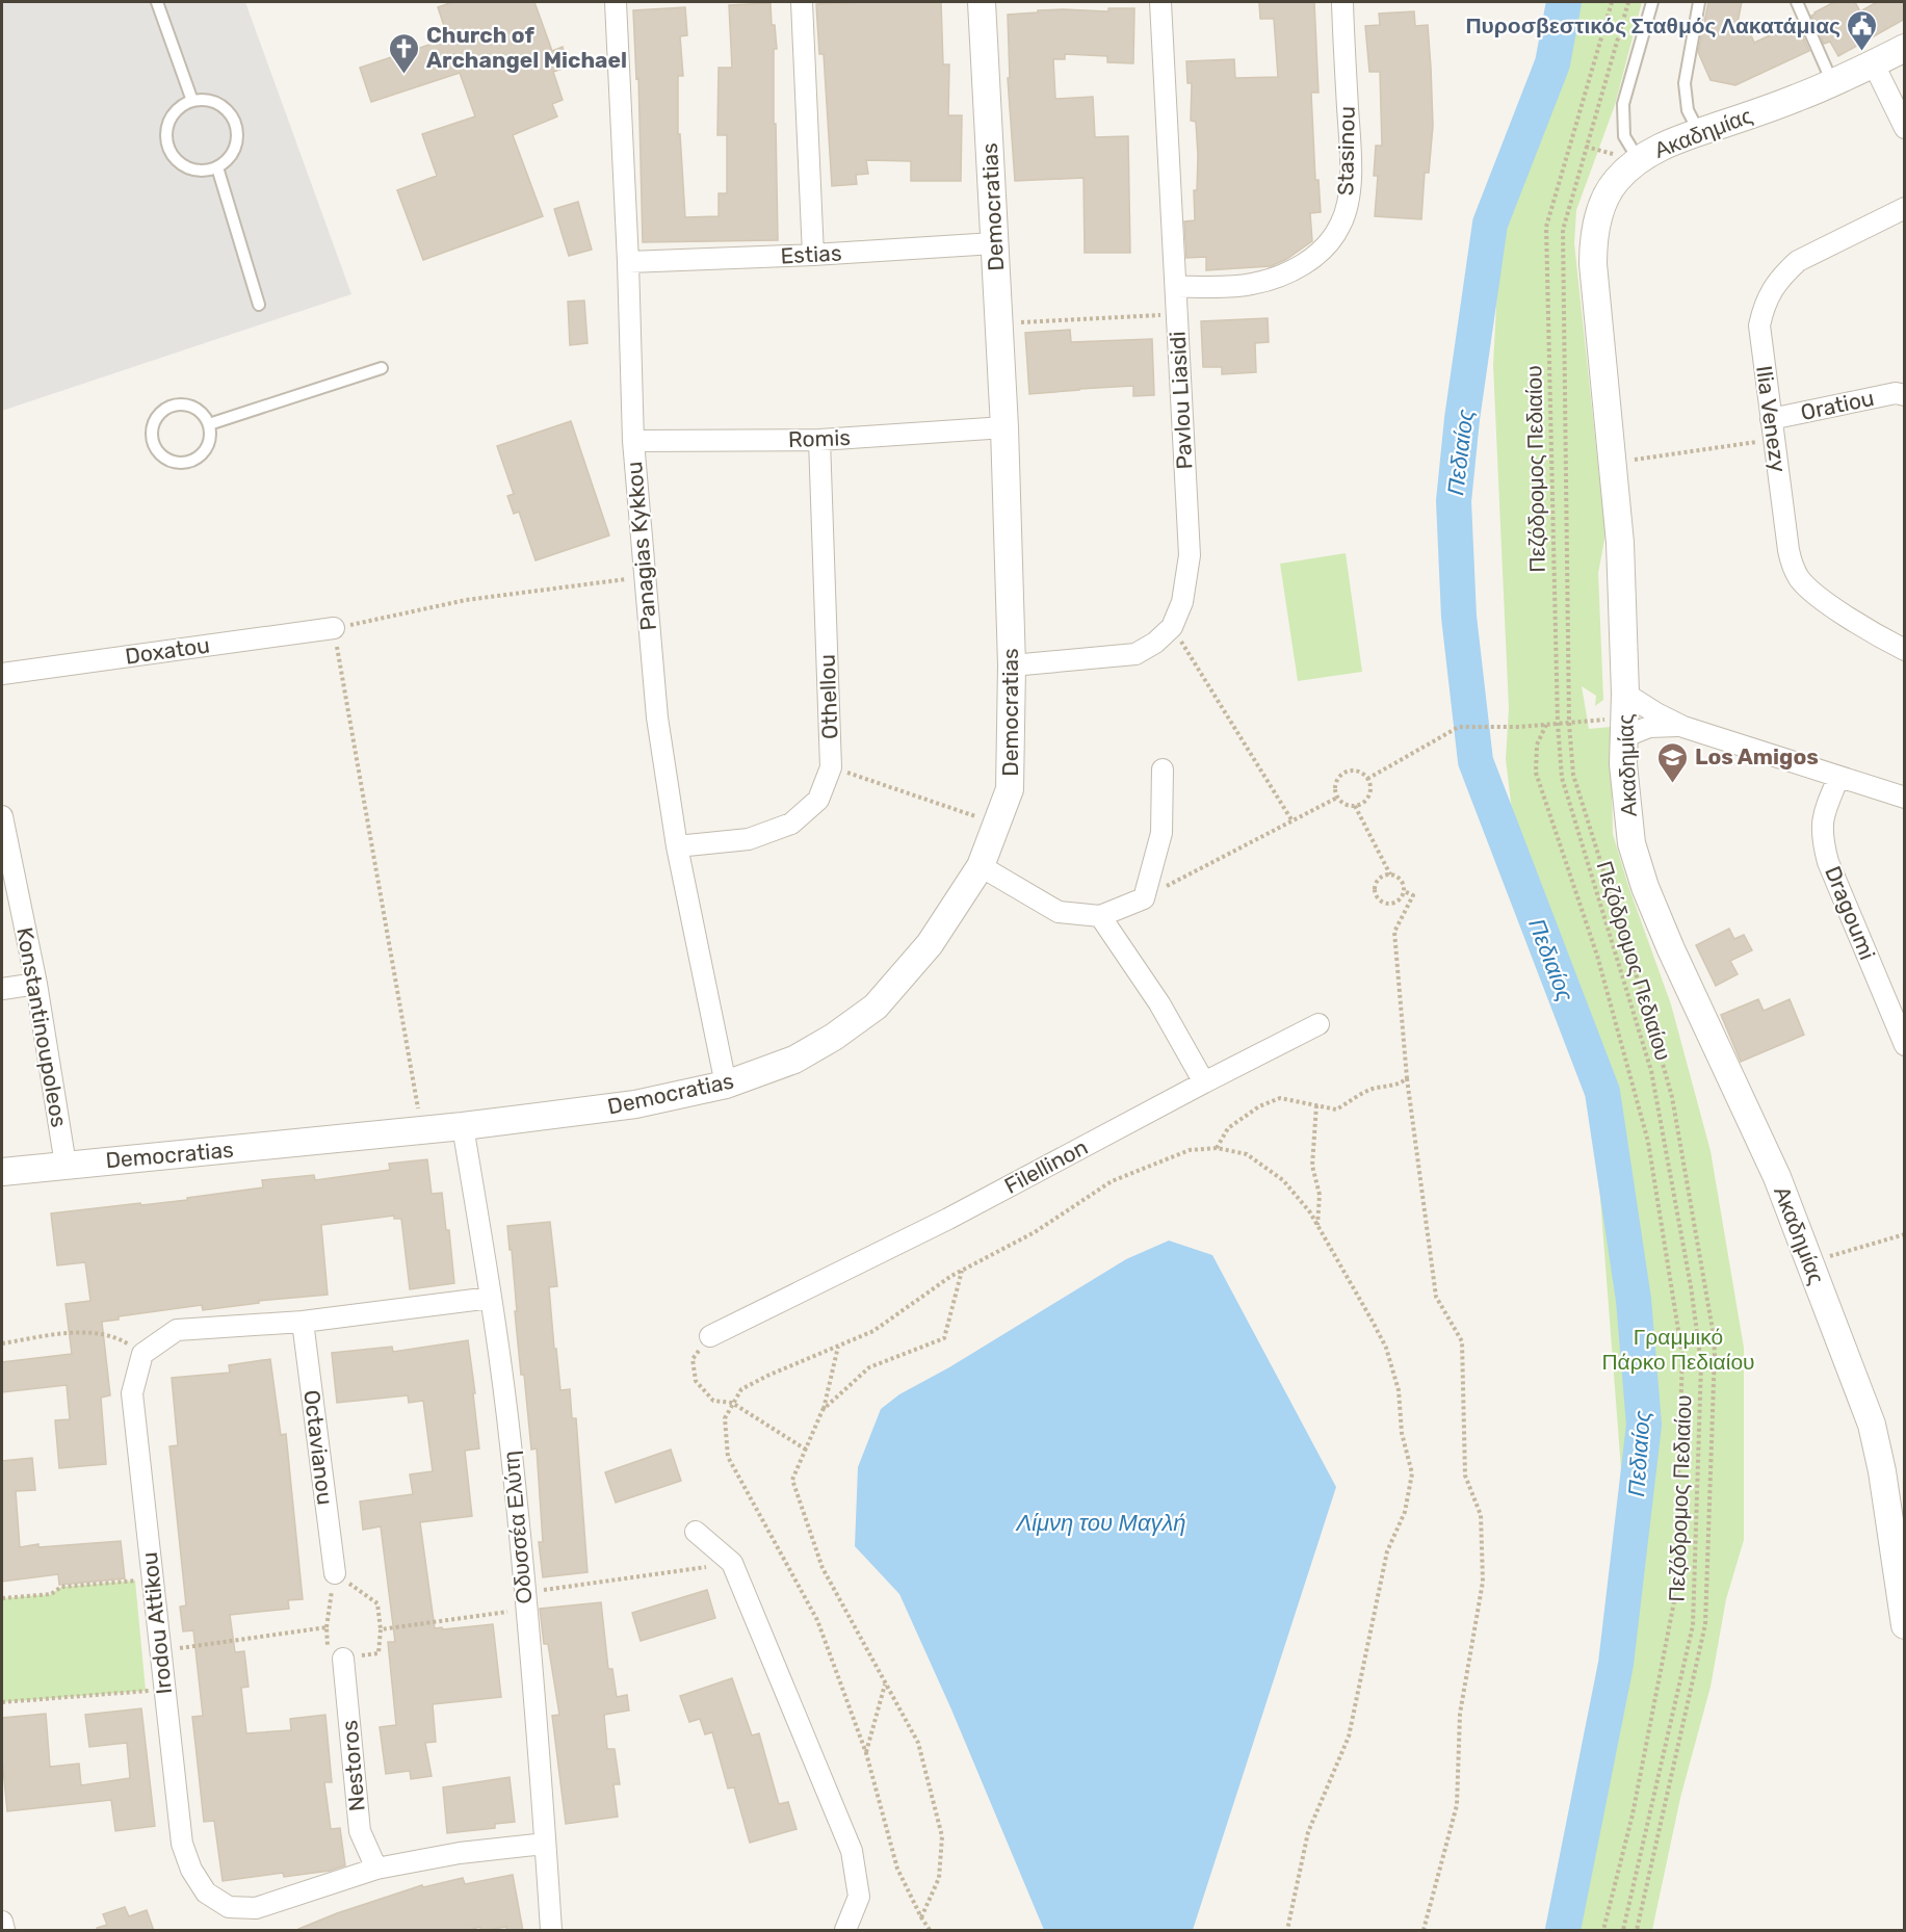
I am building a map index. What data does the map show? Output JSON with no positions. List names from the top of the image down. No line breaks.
{"streets":{"street":["Ακαδημίας","Stasinou","Democratias","Estias","Pavlou Liasidi","Oratiou","Ilia Venezy","Romis","Panagias Kykkou","Doxatou","Othellou","Dragoumi","Konstantinoupoleos","Filellinon","Octavianou","Οδυσσέα Ελύτη","Irodou Attikou","Nestoros"],"path":["Πεζόδρομος Πεδιαίου"]},"crossings":[["Stasinou","Pavlou Liasidi"],["Democratias","Estias"],["Democratias","Pavlou Liasidi"],["Democratias","Romis"],["Democratias","Panagias Kykkou"],["Democratias","Konstantinoupoleos"],["Democratias","Οδυσσέα Ελύτη"],["Estias","Panagias Kykkou"],["Oratiou","Ilia Venezy"],["Romis","Panagias Kykkou"],["Romis","Othellou"],["Panagias Kykkou","Othellou"],["Οδυσσέα Ελύτη","Irodou Attikou"],["Irodou Attikou","Nestoros"]],"water":["Πεδιαίος","Λίμνη του Μαγλή"],"parks":["Γραμμικό Πάρκο Πεδιαίου"],"places":{"public building":["Πυροσβεστικός Σταθμός Λακατάμιας"],"church":["Church of Archangel Michael"],"school or university":["Los Amigos"]}}
